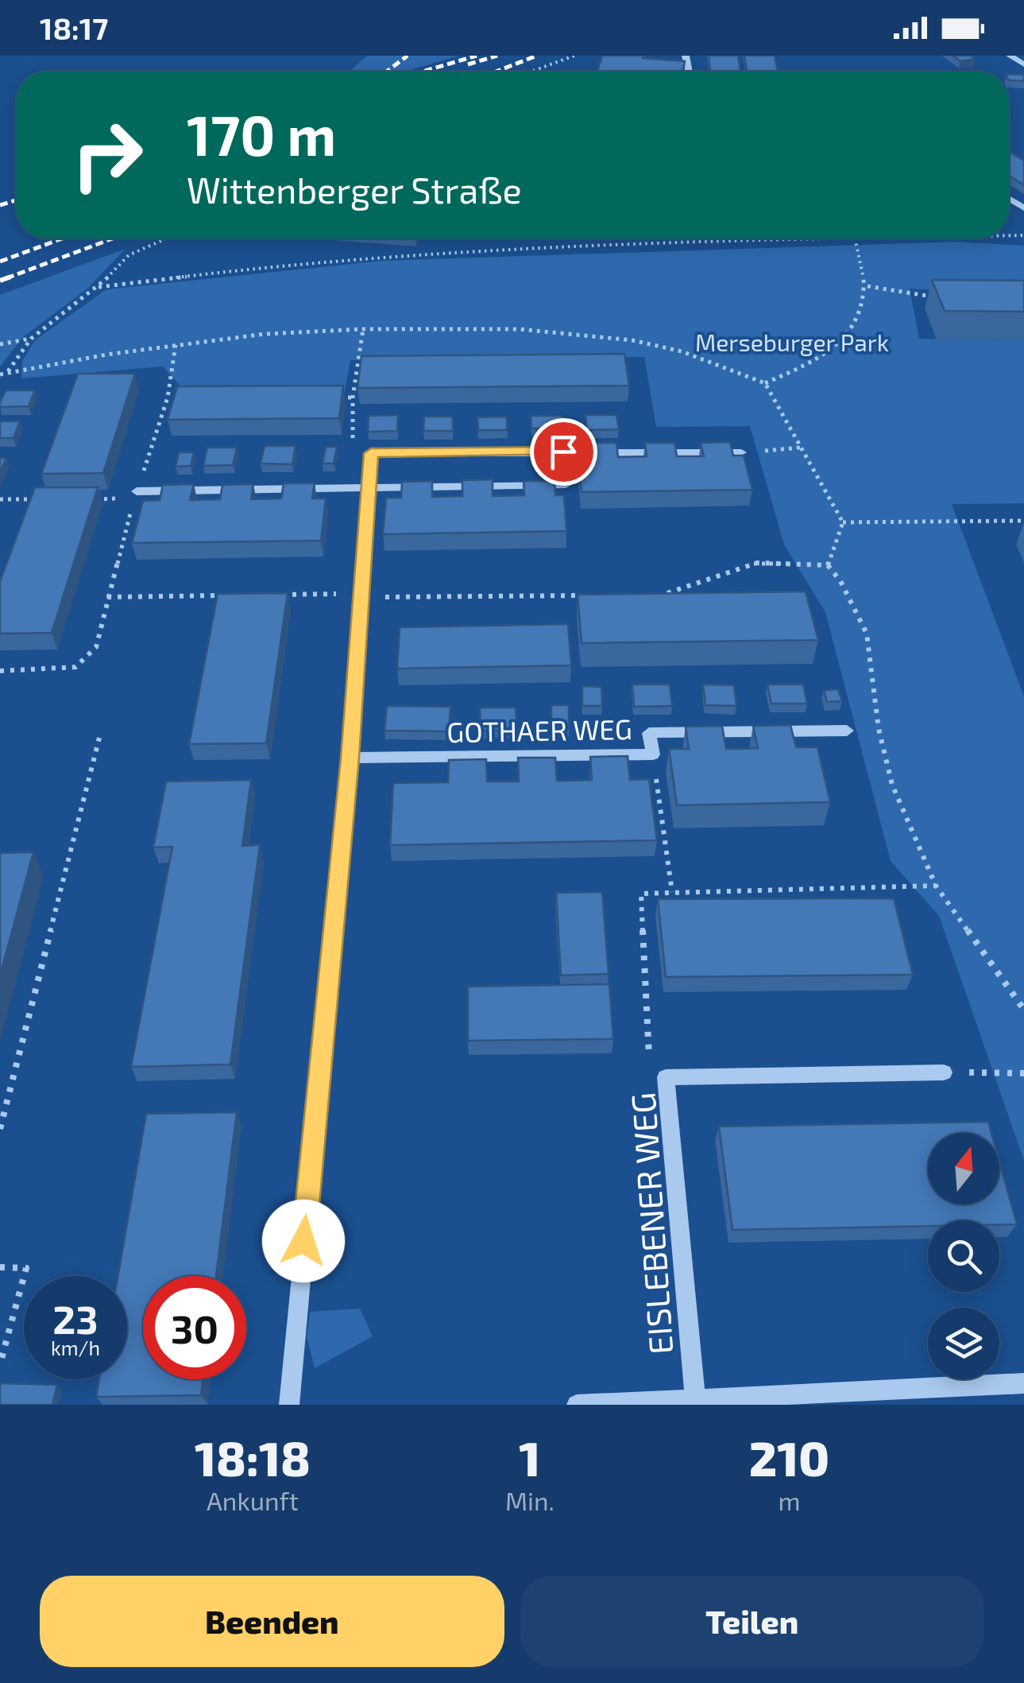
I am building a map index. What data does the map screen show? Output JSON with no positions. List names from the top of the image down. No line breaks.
{"streets":{"street":["GOTHAER WEG","EISLEBENER WEG"]},"parks":["Merseburger Park"],"north":"top","page":{"status":"18:17","turn":["170 m","Wittenberger Straße"],"speed":"23 km/h","limit":"30","eta":["18:18","Ankunft","1","Min.","210","m"],"buttons":["Beenden","Teilen"]}}
